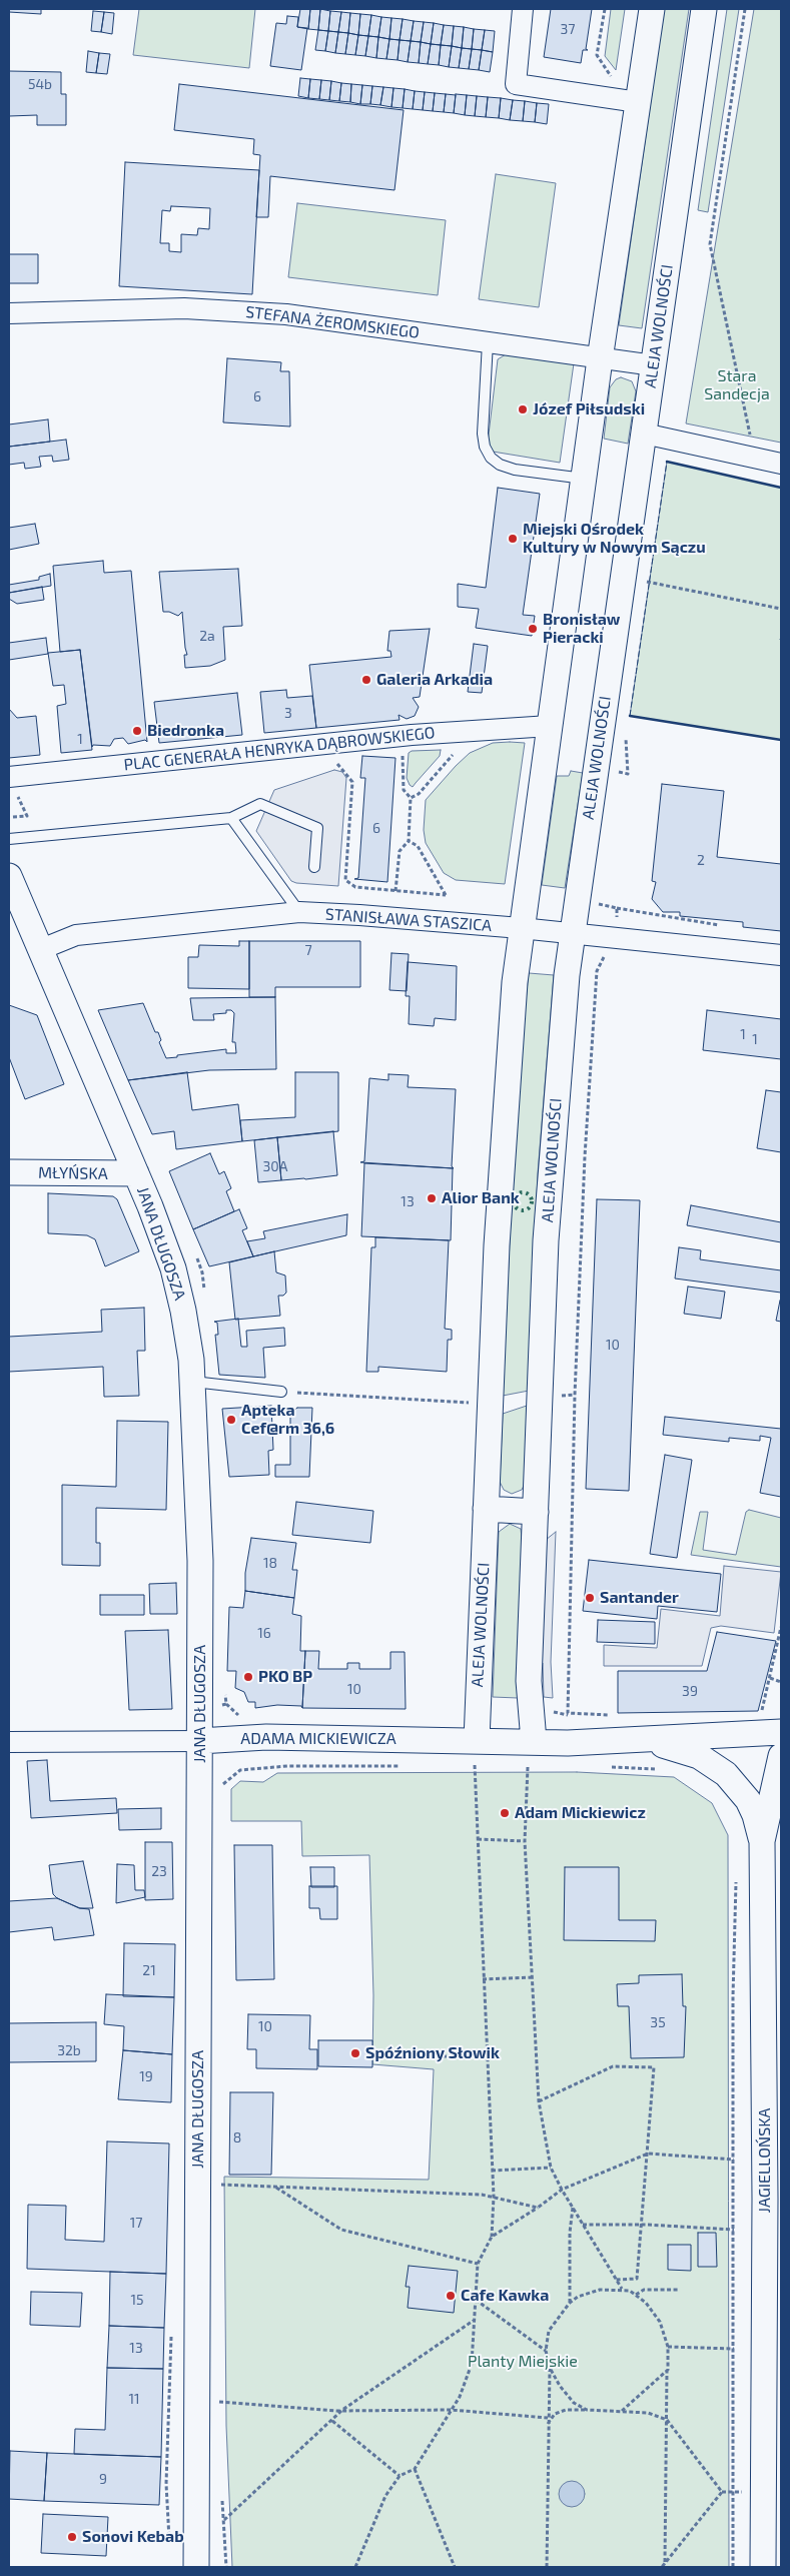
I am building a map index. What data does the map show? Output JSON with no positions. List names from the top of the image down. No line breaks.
{"streets":{"street":["STEFANA ŻEROMSKIEGO","ALEJA WOLNOŚCI","PLAC GENERAŁA HENRYKA DĄBROWSKIEGO","STANISŁAWA STASZICA","MŁYŃSKA","JANA DŁUGOSZA","ADAMA MICKIEWICZA","JAGIELLOŃSKA"]},"crossings":[["STEFANA ŻEROMSKIEGO","ALEJA WOLNOŚCI"],["ALEJA WOLNOŚCI","PLAC GENERAŁA HENRYKA DĄBROWSKIEGO"],["ALEJA WOLNOŚCI","STANISŁAWA STASZICA"],["ALEJA WOLNOŚCI","ADAMA MICKIEWICZA"],["STANISŁAWA STASZICA","JANA DŁUGOSZA"],["MŁYŃSKA","JANA DŁUGOSZA"],["JANA DŁUGOSZA","ADAMA MICKIEWICZA"],["ADAMA MICKIEWICZA","JAGIELLOŃSKA"]],"parks":["Stara Sandecja","Planty Miejskie"],"places":["Józef Piłsudski","Miejski Ośrodek Kultury w Nowym Sączu","Bronisław Pieracki","Galeria Arkadia","Biedronka","Alior Bank","Apteka Cef@rm 36,6","Santander","PKO BP","Adam Mickiewicz","Spóźniony Słowik","Cafe Kawka","Sonovi Kebab"],"house_numbers":["37","54b","6","2a","3","1","6","2","7","1","1","30A","13","10","18","16","10","39","23","21","35","10","32b","19","8","17","15","13","11","9"]}
